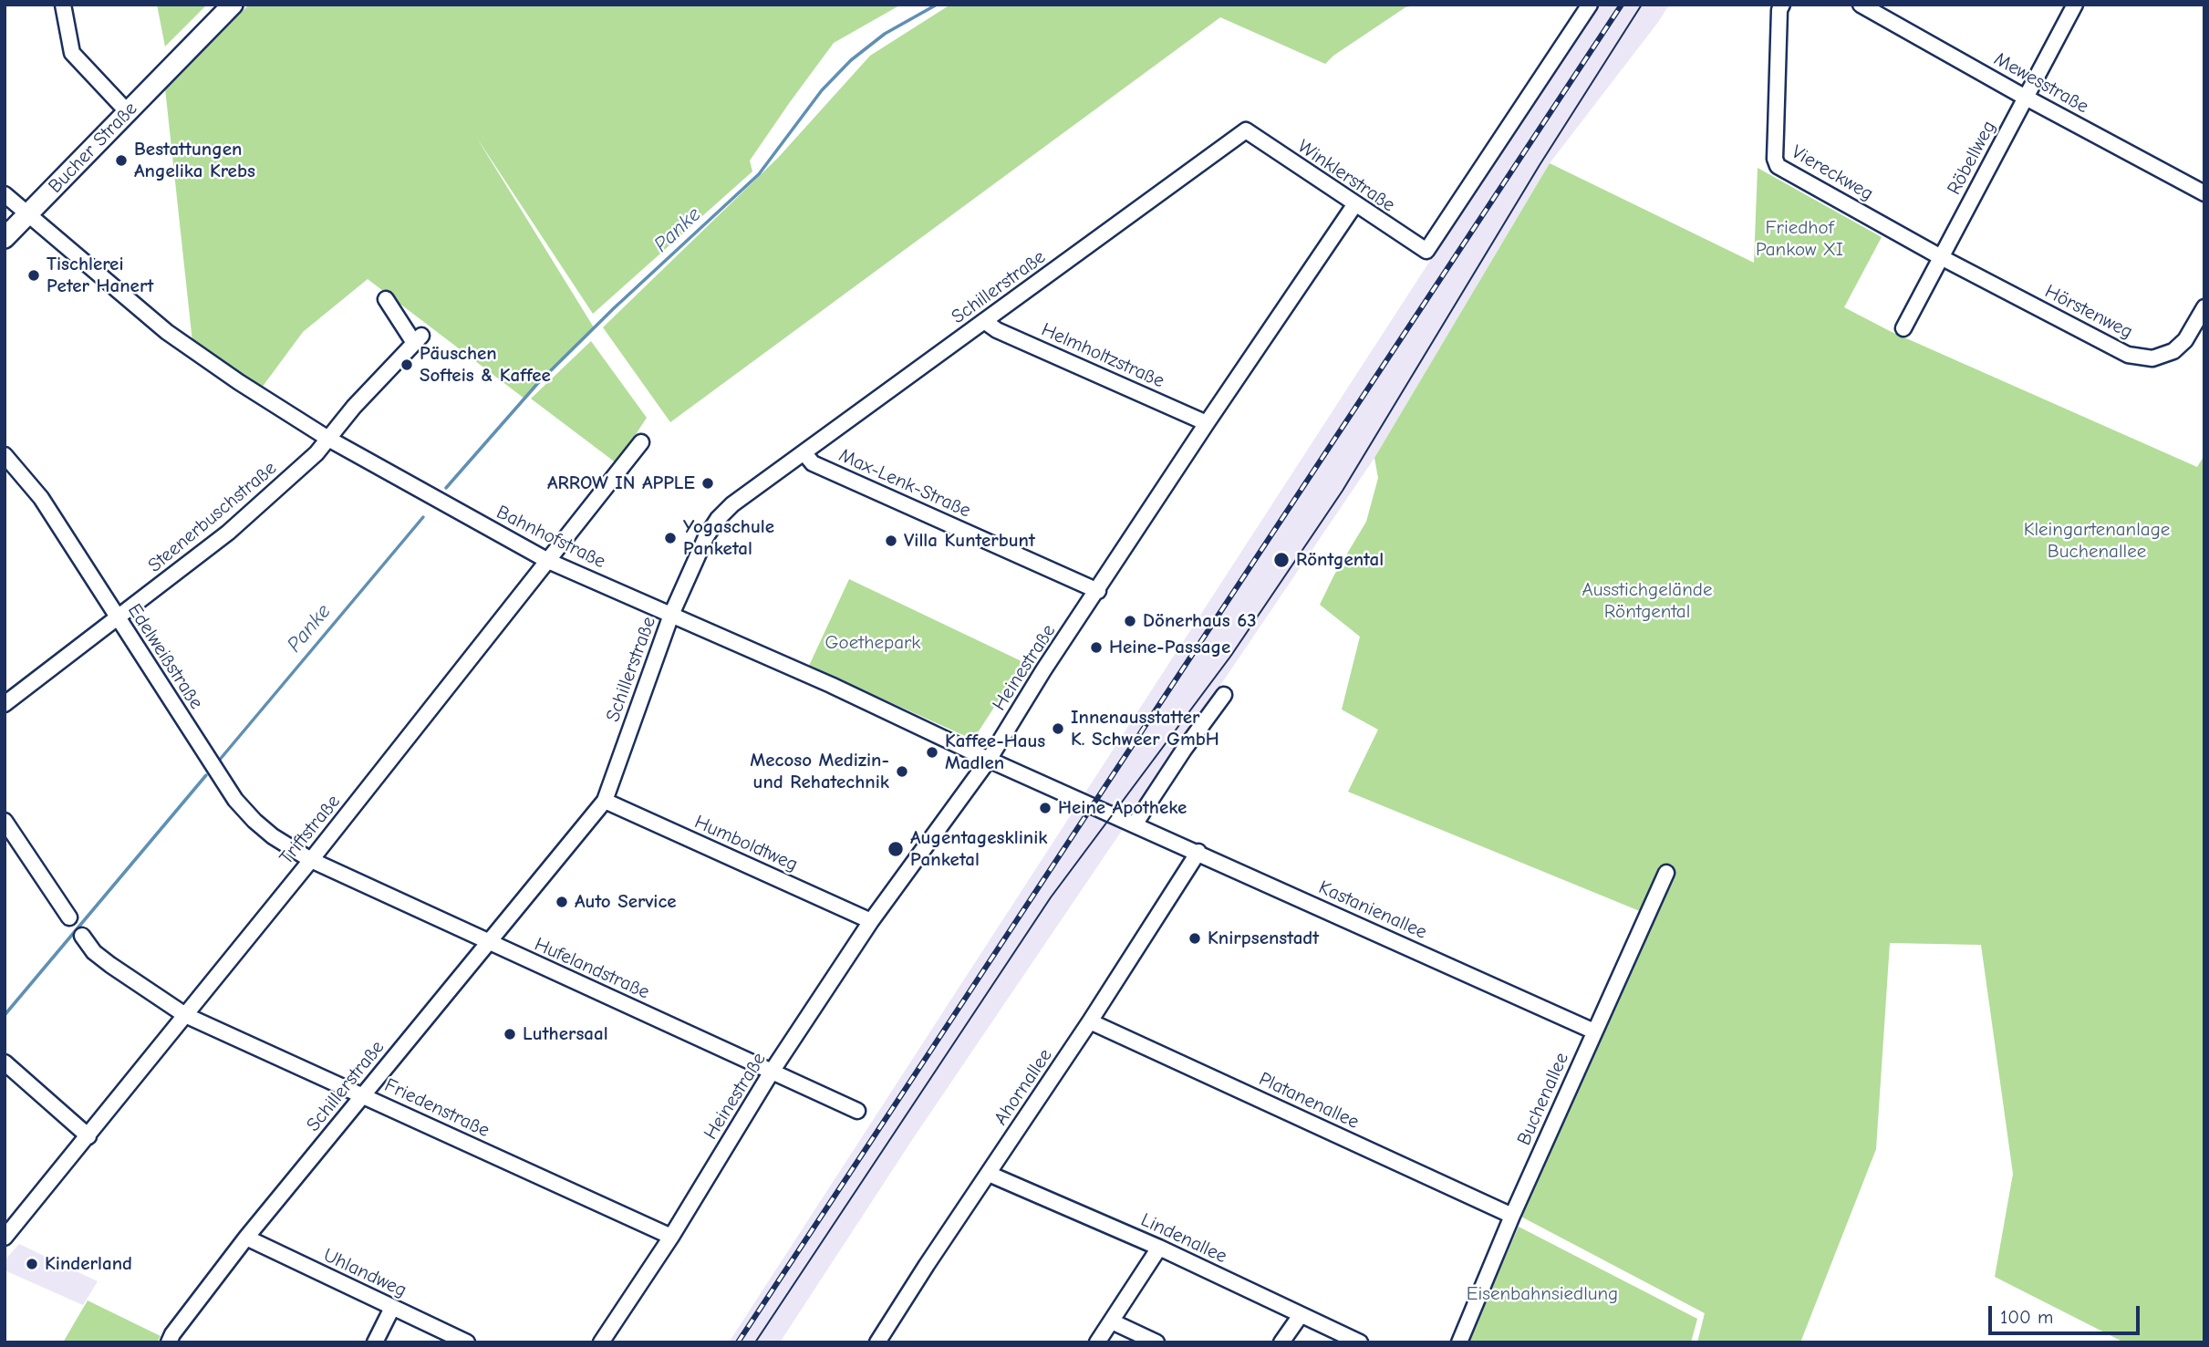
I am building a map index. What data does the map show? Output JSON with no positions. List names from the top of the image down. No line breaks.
{"streets":{"main road":["Bucher Straße"],"street":["Mewesstraße","Röbellweg","Viereckweg","Winklerstraße","Schillerstraße","Hörstenweg","Helmholtzstraße","Max-Lenk-Straße","Steenerbuschstraße","Bahnhofstraße","Edelweißstraße","Heinestraße","Triftstraße","Humboldtweg","Kastanienallee","Hufelandstraße","Ahornallee","Buchenallee","Platanenallee","Friedenstraße","Lindenallee","Uhlandweg"]},"crossings":[["Mewesstraße","Röbellweg"],["Bucher Straße","Bahnhofstraße"],["Röbellweg","Viereckweg"],["Röbellweg","Hörstenweg"],["Viereckweg","Hörstenweg"],["Winklerstraße","Schillerstraße"],["Winklerstraße","Heinestraße"],["Schillerstraße","Helmholtzstraße"],["Schillerstraße","Max-Lenk-Straße"],["Schillerstraße","Bahnhofstraße"],["Schillerstraße","Humboldtweg"],["Schillerstraße","Hufelandstraße"],["Schillerstraße","Friedenstraße"],["Schillerstraße","Uhlandweg"],["Helmholtzstraße","Heinestraße"],["Max-Lenk-Straße","Heinestraße"],["Steenerbuschstraße","Bahnhofstraße"],["Steenerbuschstraße","Edelweißstraße"],["Bahnhofstraße","Heinestraße"],["Bahnhofstraße","Triftstraße"],["Bahnhofstraße","Kastanienallee"],["Edelweißstraße","Triftstraße"],["Edelweißstraße","Hufelandstraße"],["Heinestraße","Humboldtweg"],["Heinestraße","Hufelandstraße"],["Heinestraße","Friedenstraße"],["Triftstraße","Hufelandstraße"],["Triftstraße","Friedenstraße"],["Kastanienallee","Ahornallee"],["Kastanienallee","Buchenallee"],["Ahornallee","Platanenallee"],["Ahornallee","Lindenallee"],["Buchenallee","Platanenallee"]],"water":["Panke"],"parks":["Friedhof Pankow XI","Kleingartenanlage Buchenallee","Ausstichgelände Röntgental","Goethepark","Eisenbahnsiedlung"],"places":["Bestattungen Angelika Krebs","Tischlerei Peter Hanert","Päuschen Softeis & Kaffee","ARROW IN APPLE","Yogaschule Panketal","Villa Kunterbunt","Röntgental","Dönerhaus 63","Heine-Passage","Innenausstatter K. Schweer GmbH","Kaffee-Haus Madlen","Mecoso Medizin- und Rehatechnik","Heine Apotheke","Augentagesklinik Panketal","Auto Service","Knirpsenstadt","Luthersaal","Kinderland"],"scale_bar":"100 m"}
